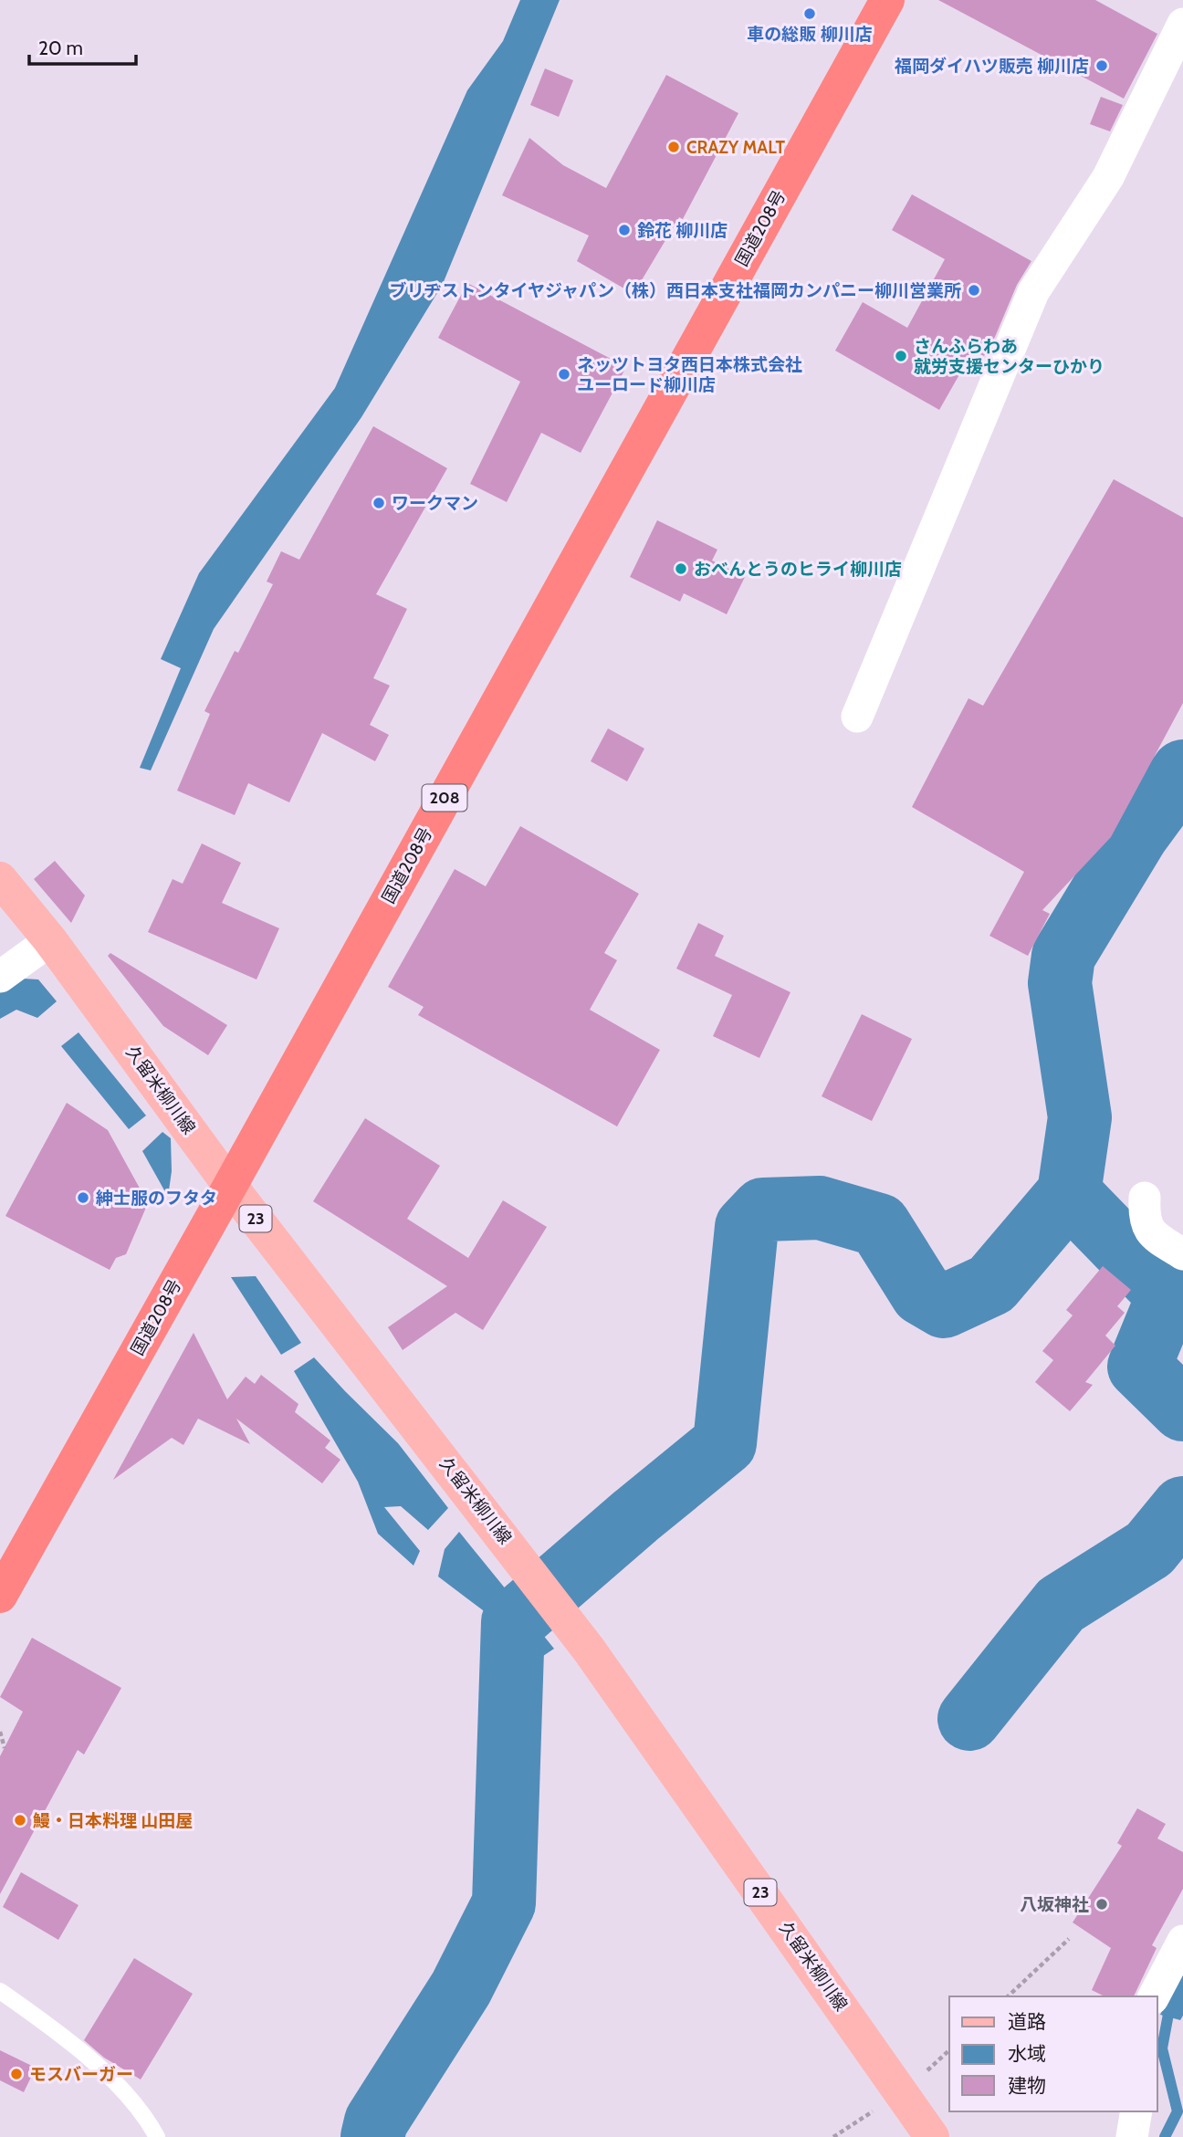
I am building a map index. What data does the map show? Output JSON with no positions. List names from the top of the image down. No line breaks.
{"streets":{"highway":["国道208号","208"],"main road":["久留米柳川線","23"]},"crossings":[["国道208号","久留米柳川線"]],"places":["車の総販 柳川店","福岡ダイハツ販売 柳川店","CRAZY MALT","鈴花 柳川店","ブリヂストンタイヤジャパン（株）西日本支社福岡カンパニー柳川営業所","さんふらわあ 就労支援センターひかり","ネッツトヨタ西日本株式会社 ユーロード柳川店","ワークマン","おべんとうのヒライ柳川店","紳士服のフタタ","鰻・日本料理 山田屋","八坂神社","モスバーガー"],"legend":["道路","水域","建物"],"scale_bar":"20 m"}
